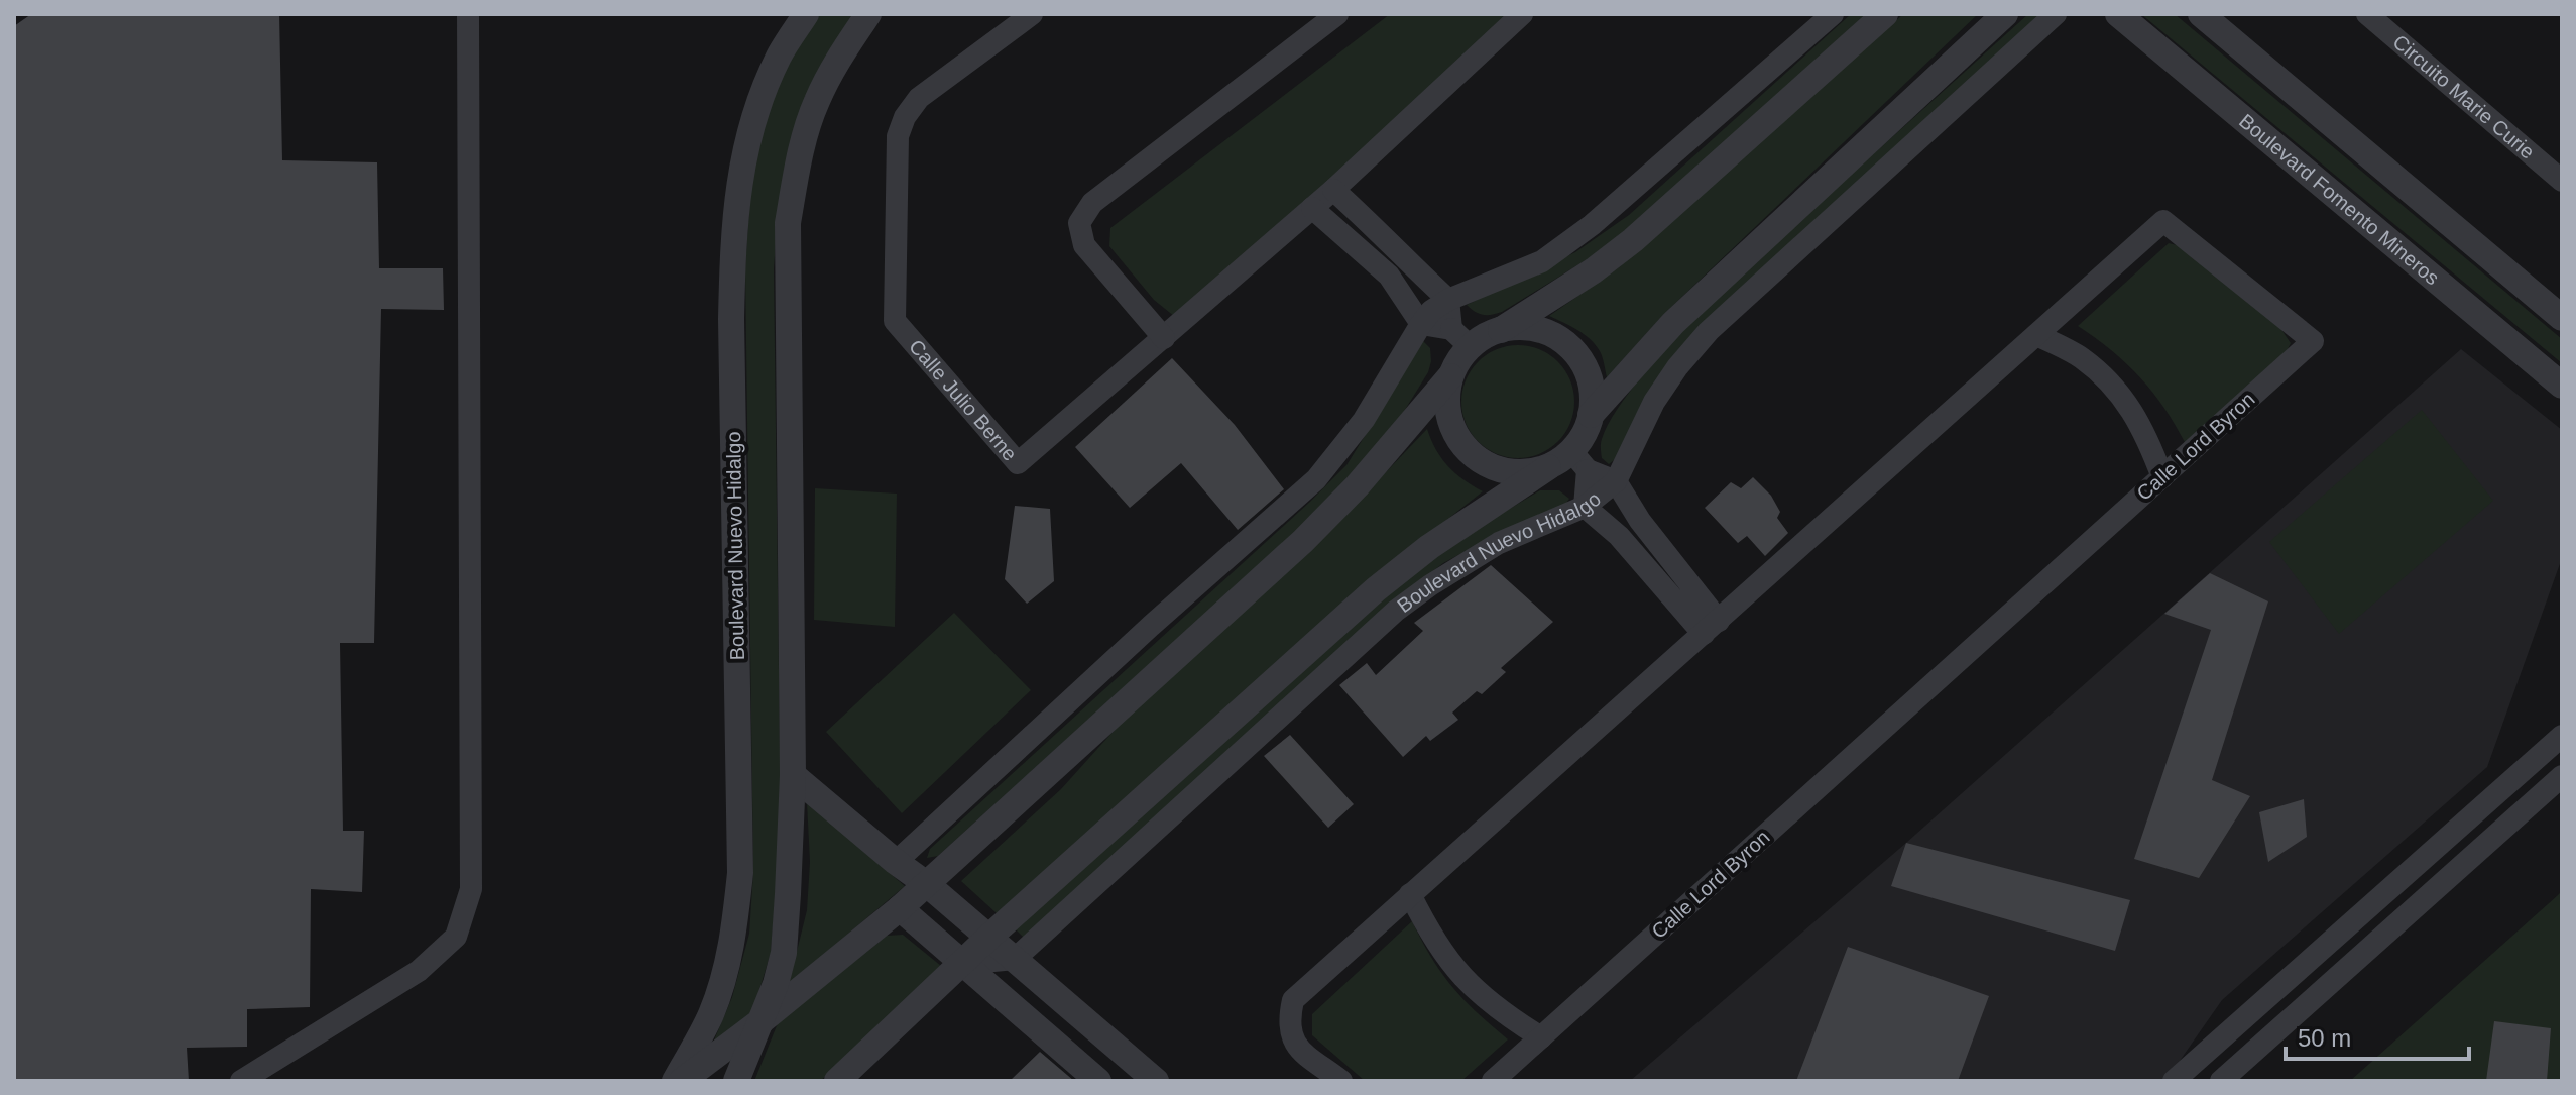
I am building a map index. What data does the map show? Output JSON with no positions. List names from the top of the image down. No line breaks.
{"streets":{"street":["Circuito Marie Curie","Boulevard Fomento Mineros","Calle Julio Berne","Calle Lord Byron","Boulevard Nuevo Hidalgo"]},"scale_bar":"50 m"}
